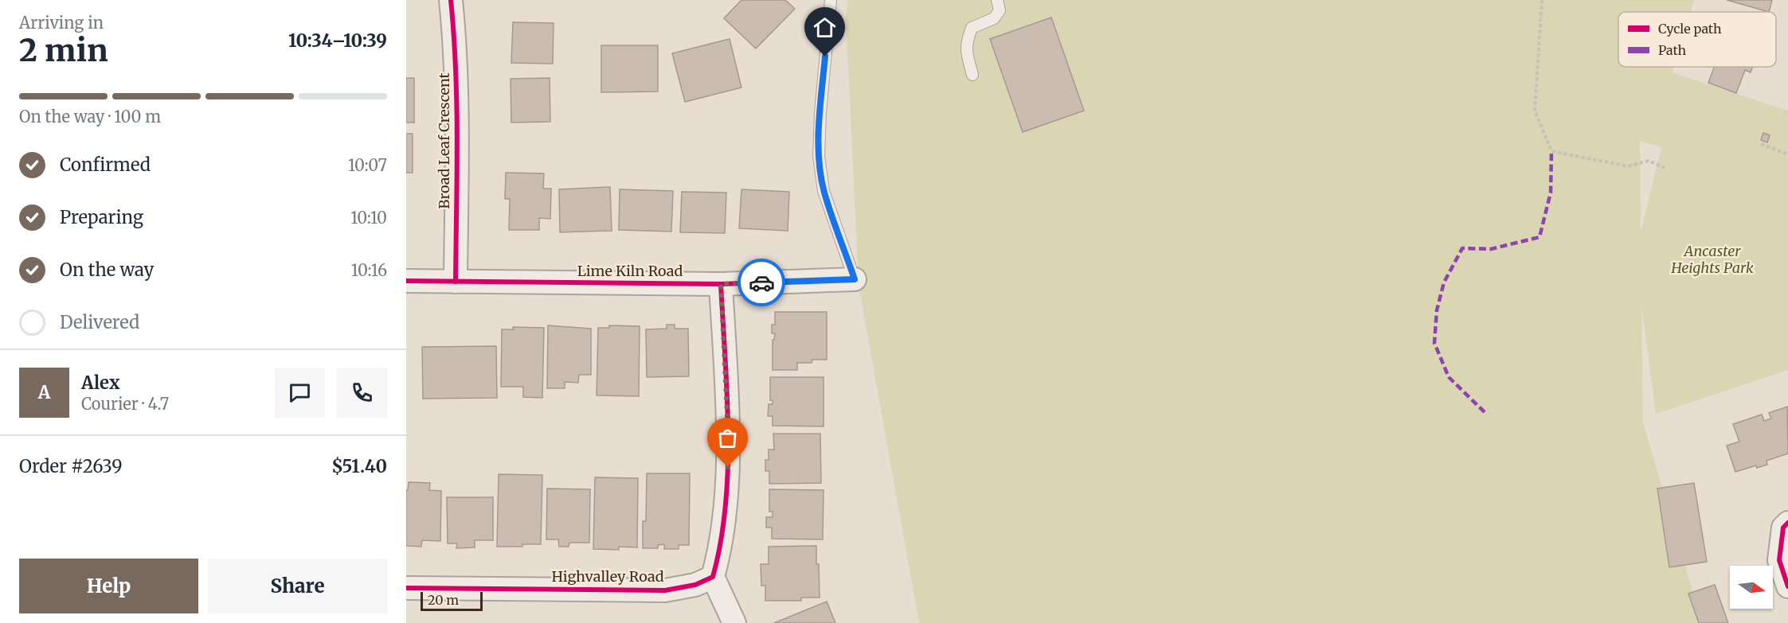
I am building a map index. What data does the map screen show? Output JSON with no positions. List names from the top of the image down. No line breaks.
{"streets":{"street":["Broad Leaf Crescent","Lime Kiln Road","Highvalley Road"]},"crossings":[["Broad Leaf Crescent","Lime Kiln Road"]],"parks":["Ancaster Heights Park"],"legend":["Cycle path","Path"],"scale_bar":"20 m","north":"right","page":{"heading":["2 min","Arriving in","10:34–10:39"],"panel":["Alex","Courier · 4.7","Order #2639","$51.40"],"bar":"On the way · 100 m","list":[["Confirmed","10:07"],["Preparing","10:10"],["On the way","10:16"],"Delivered"],"round":"A","buttons":["Help","Share"],"scale":"20 m"}}
